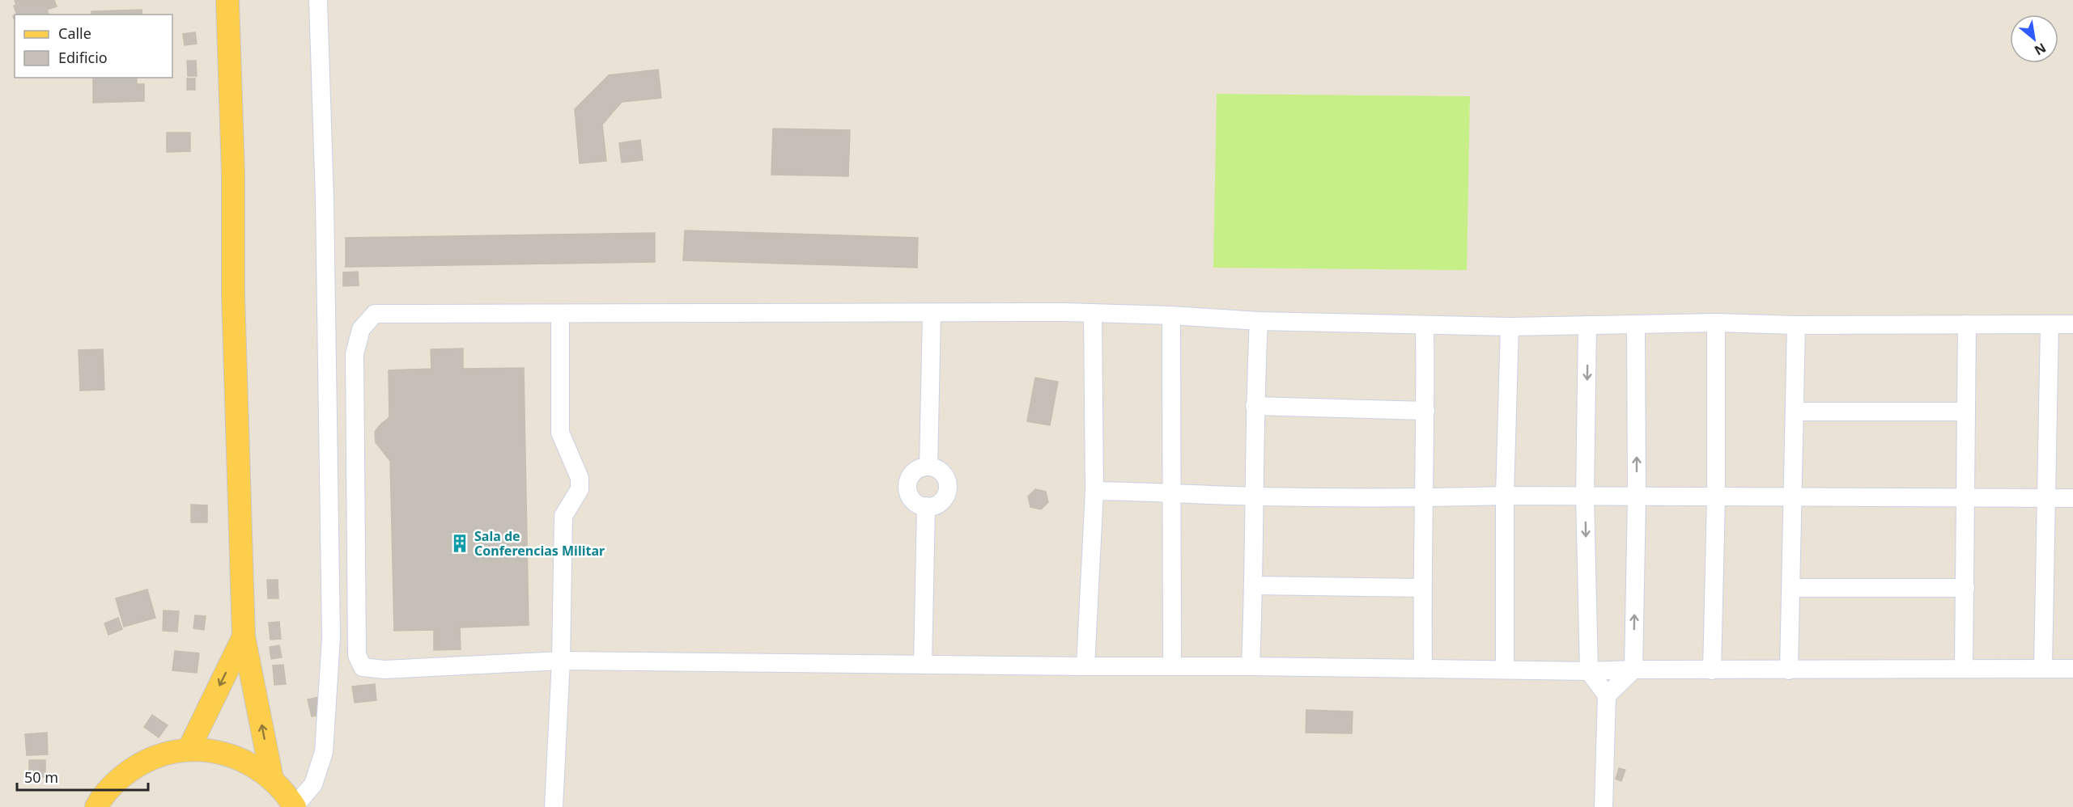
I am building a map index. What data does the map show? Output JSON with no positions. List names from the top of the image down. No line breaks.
{"places":{"building":["Sala de Conferencias Militar"]},"legend":["Calle","Edificio"],"scale_bar":"50 m","north":"bottom right"}
